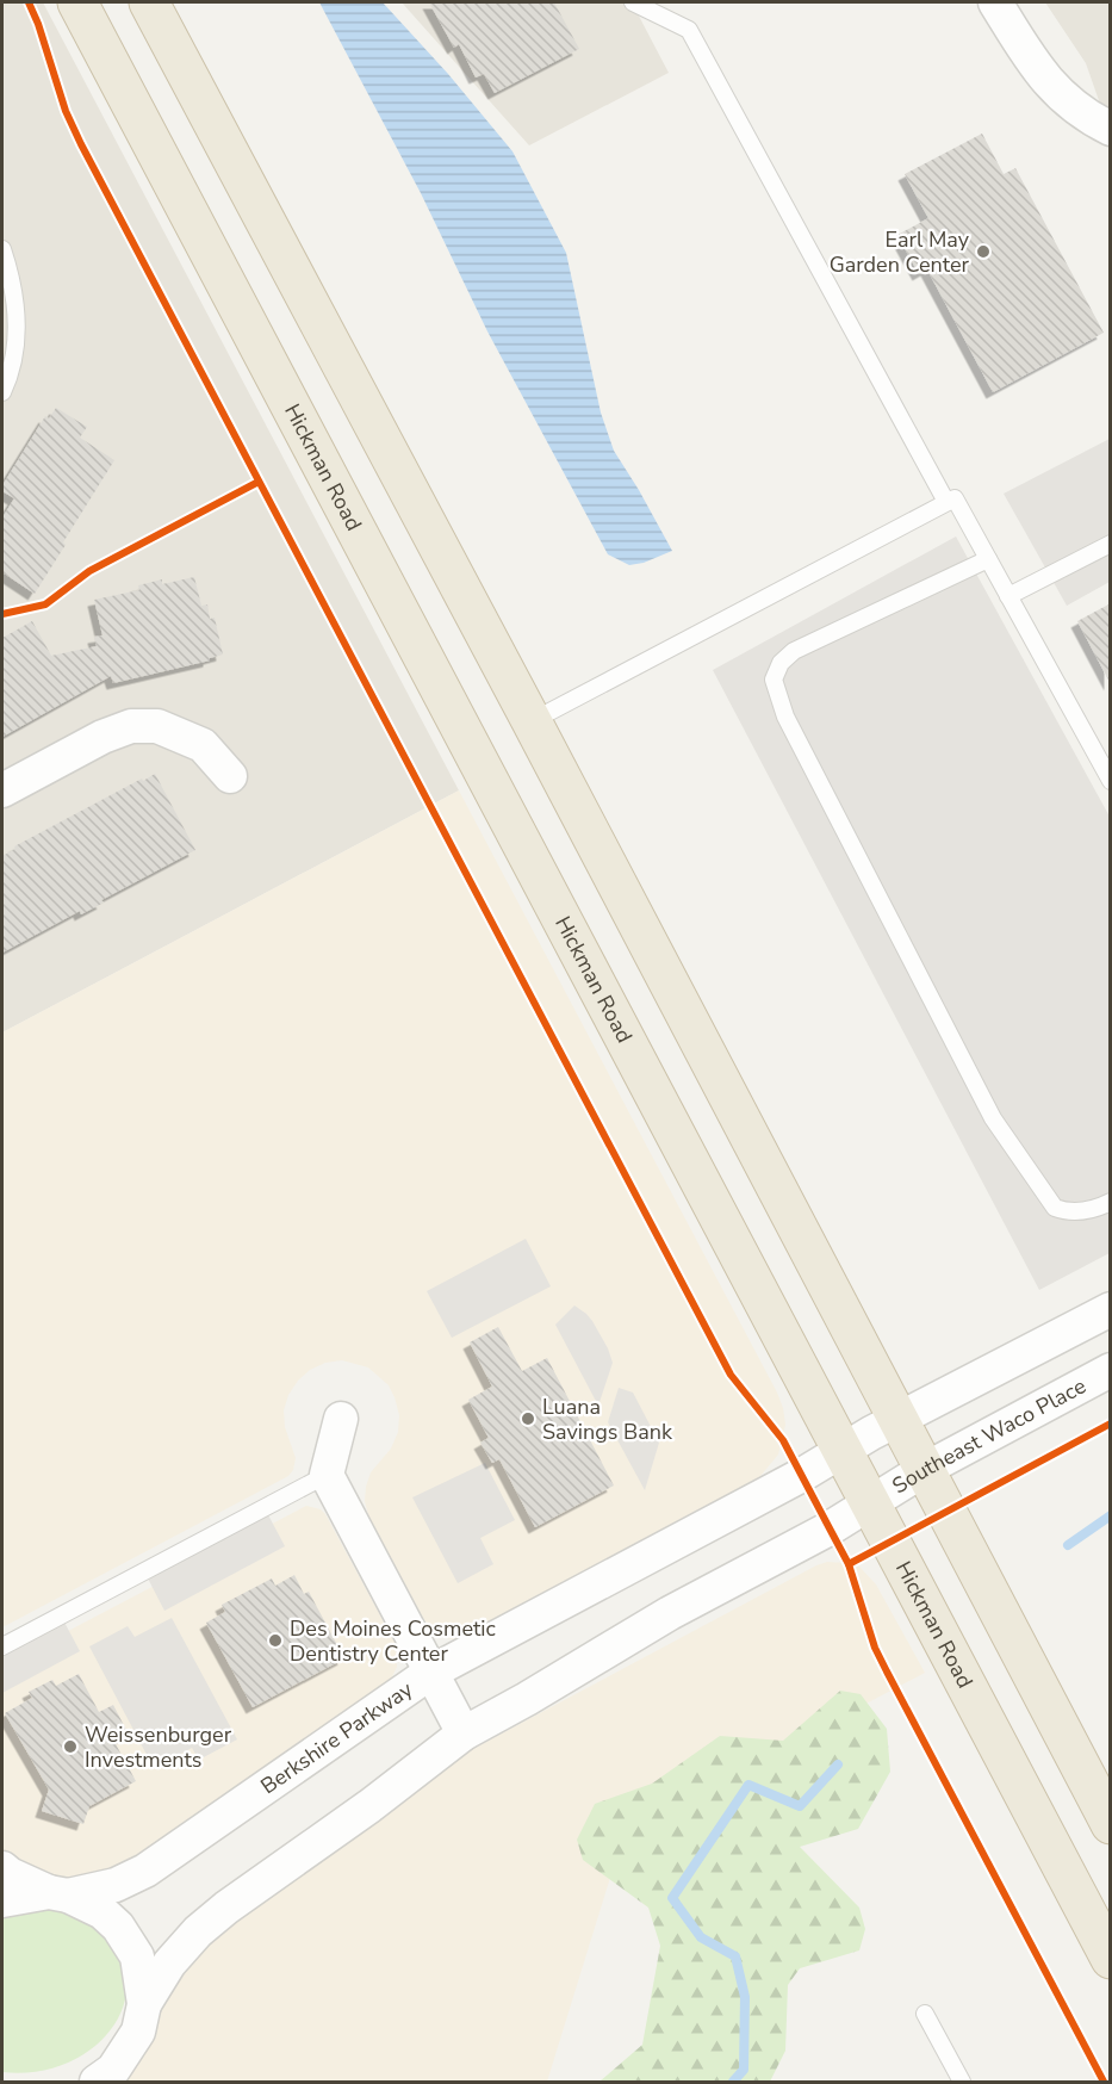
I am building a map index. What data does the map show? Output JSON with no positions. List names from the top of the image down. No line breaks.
{"streets":{"highway":["Hickman Road"],"street":["Southeast Waco Place","Berkshire Parkway"]},"crossings":[["Hickman Road","Southeast Waco Place"],["Hickman Road","Berkshire Parkway"]],"places":["Earl May Garden Center","Luana Savings Bank","Des Moines Cosmetic Dentistry Center","Weissenburger Investments"]}
